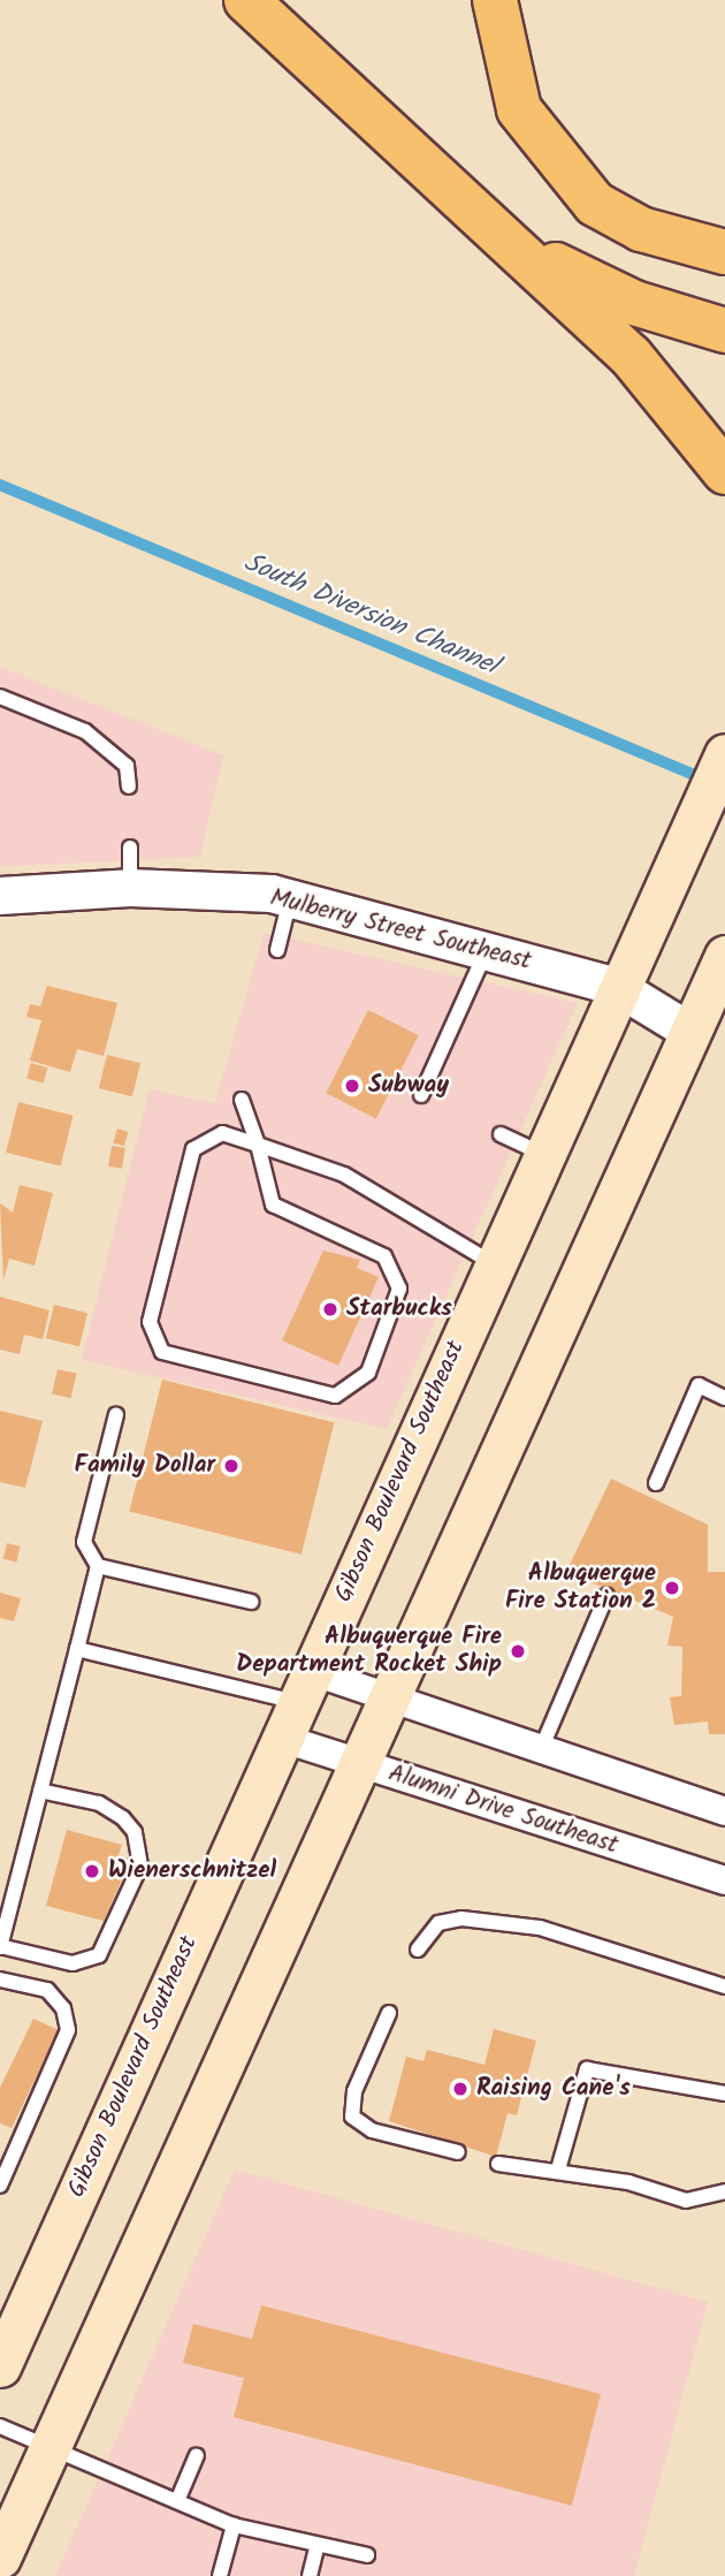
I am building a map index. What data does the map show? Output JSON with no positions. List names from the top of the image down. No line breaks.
{"streets":{"main road":["Gibson Boulevard Southeast"],"street":["Mulberry Street Southeast","Alumni Drive Southeast"]},"crossings":[["Mulberry Street Southeast","Gibson Boulevard Southeast"],["Gibson Boulevard Southeast","Alumni Drive Southeast"]],"water":["South Diversion Channel"],"places":["Subway","Starbucks","Family Dollar","Albuquerque Fire Station 2","Albuquerque Fire Department Rocket Ship","Wienerschnitzel","Raising Cane's"]}
